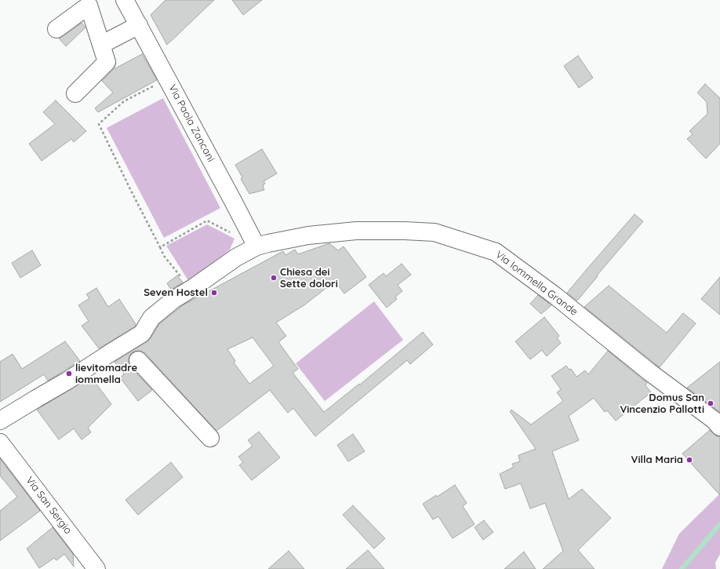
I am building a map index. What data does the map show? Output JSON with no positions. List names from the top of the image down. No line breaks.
{"streets":{"street":["Via Paola Zancani","Via Iommella Grande","Via San Sergio"]},"crossings":[["Via Paola Zancani","Via Iommella Grande"]],"places":["Chiesa dei Sette dolori","Seven Hostel","lievitomadre iommella","Domus San Vincenzio Pallotti","Villa Maria"]}
